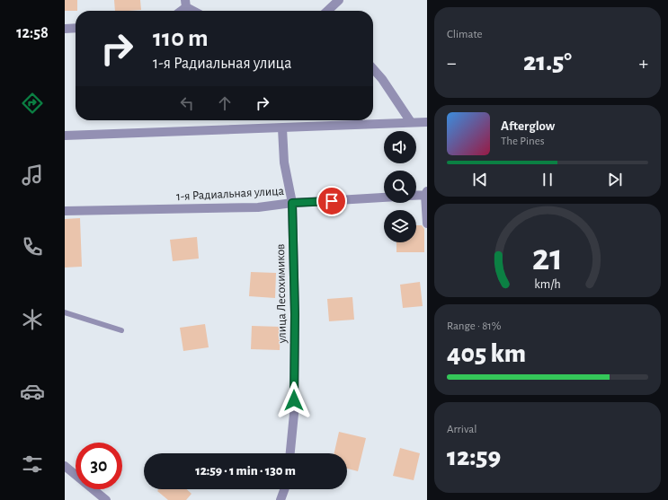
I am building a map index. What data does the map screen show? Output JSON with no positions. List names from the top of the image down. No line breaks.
{"streets":{"street":["1-я Радиальная улица","улица Лесохимиков"]},"crossings":[["1-я Радиальная улица","улица Лесохимиков"]],"page":{"tabs":"12:58","tile":["Climate",["Range · 81%","405 km"],["Arrival","12:59"]],"turn":["110 m","1-я Радиальная улица"],"heat":["−","21.5°","+"],"song":["Afterglow","The Pines"],"limit":"30","trip":"12:59 · 1 min · 130 m","gauge":["21","km/h"]}}
